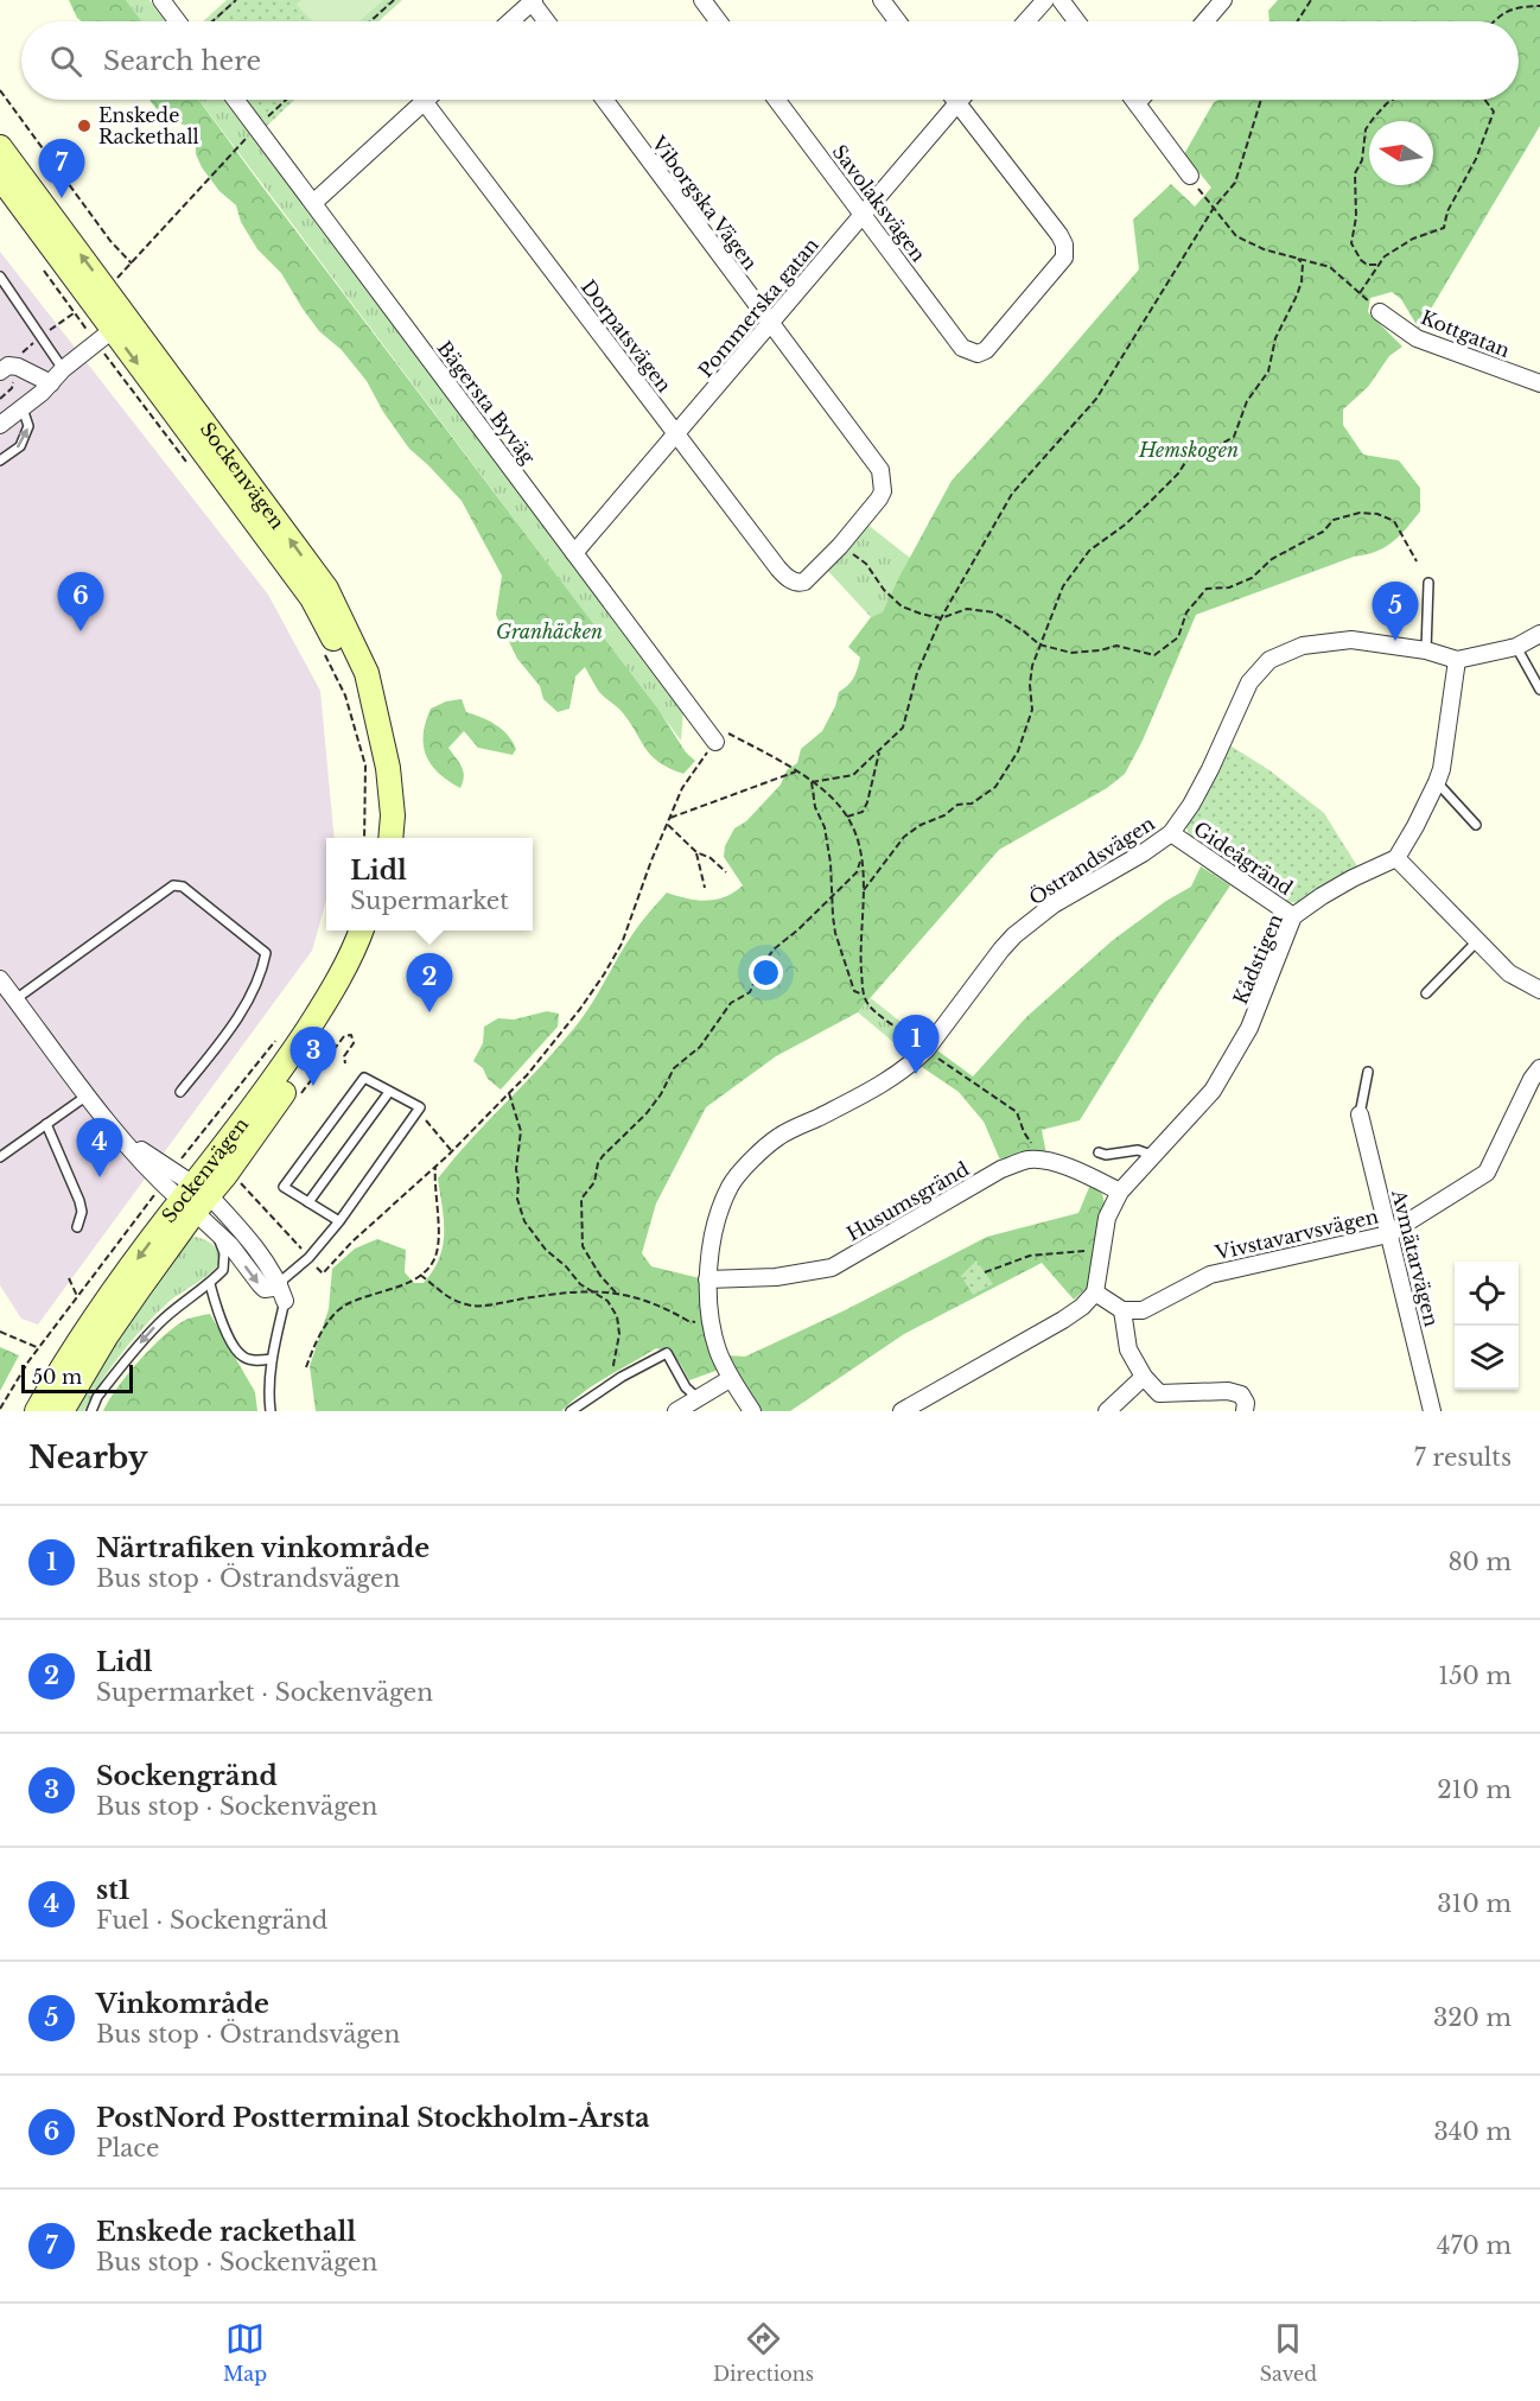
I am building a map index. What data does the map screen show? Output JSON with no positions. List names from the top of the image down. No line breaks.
{"streets":{"main road":["Sockenvägen"],"street":["Viborgska Vägen","Savolaksvägen","Pommerska gatan","Kottgatan","Dorpatsvägen","Bägersta Byväg","Gideågränd","Östrandsvägen","Kådstigen","Husumsgränd","Vivstavarvsvägen","Avmätarvägen"]},"crossings":[["Viborgska Vägen","Pommerska gatan"],["Viborgska Vägen","Dorpatsvägen"],["Savolaksvägen","Pommerska gatan"],["Pommerska gatan","Dorpatsvägen"],["Pommerska gatan","Bägersta Byväg"],["Gideågränd","Östrandsvägen"],["Gideågränd","Kådstigen"],["Östrandsvägen","Husumsgränd"],["Kådstigen","Husumsgränd"],["Vivstavarvsvägen","Avmätarvägen"]],"parks":["Hemskogen","Granhäcken"],"places":["Enskede Rackethall"],"scale_bar":"50 m","north":"left","page":{"search":"Search here","pins":["7","6","5","2","1","3","4"],"popup":["Lidl","Supermarket"],"scale":"50 m","heading":["Nearby","7 results"],"list":[{"mark":"1","name":"Närtrafiken vinkområde","note":"Bus stop · Östrandsvägen","value":"80 m"},{"mark":"2","name":"Lidl","note":"Supermarket · Sockenvägen","value":"150 m"},{"mark":"3","name":"Sockengränd","note":"Bus stop · Sockenvägen","value":"210 m"},{"mark":"4","name":"st1","note":"Fuel · Sockengränd","value":"310 m"},{"mark":"5","name":"Vinkområde","note":"Bus stop · Östrandsvägen","value":"320 m"},{"mark":"6","name":"PostNord Postterminal Stockholm-Årsta","note":"Place","value":"340 m"},{"mark":"7","name":"Enskede rackethall","note":"Bus stop · Sockenvägen","value":"470 m"}],"nav":["Map","Directions","Saved"]}}
